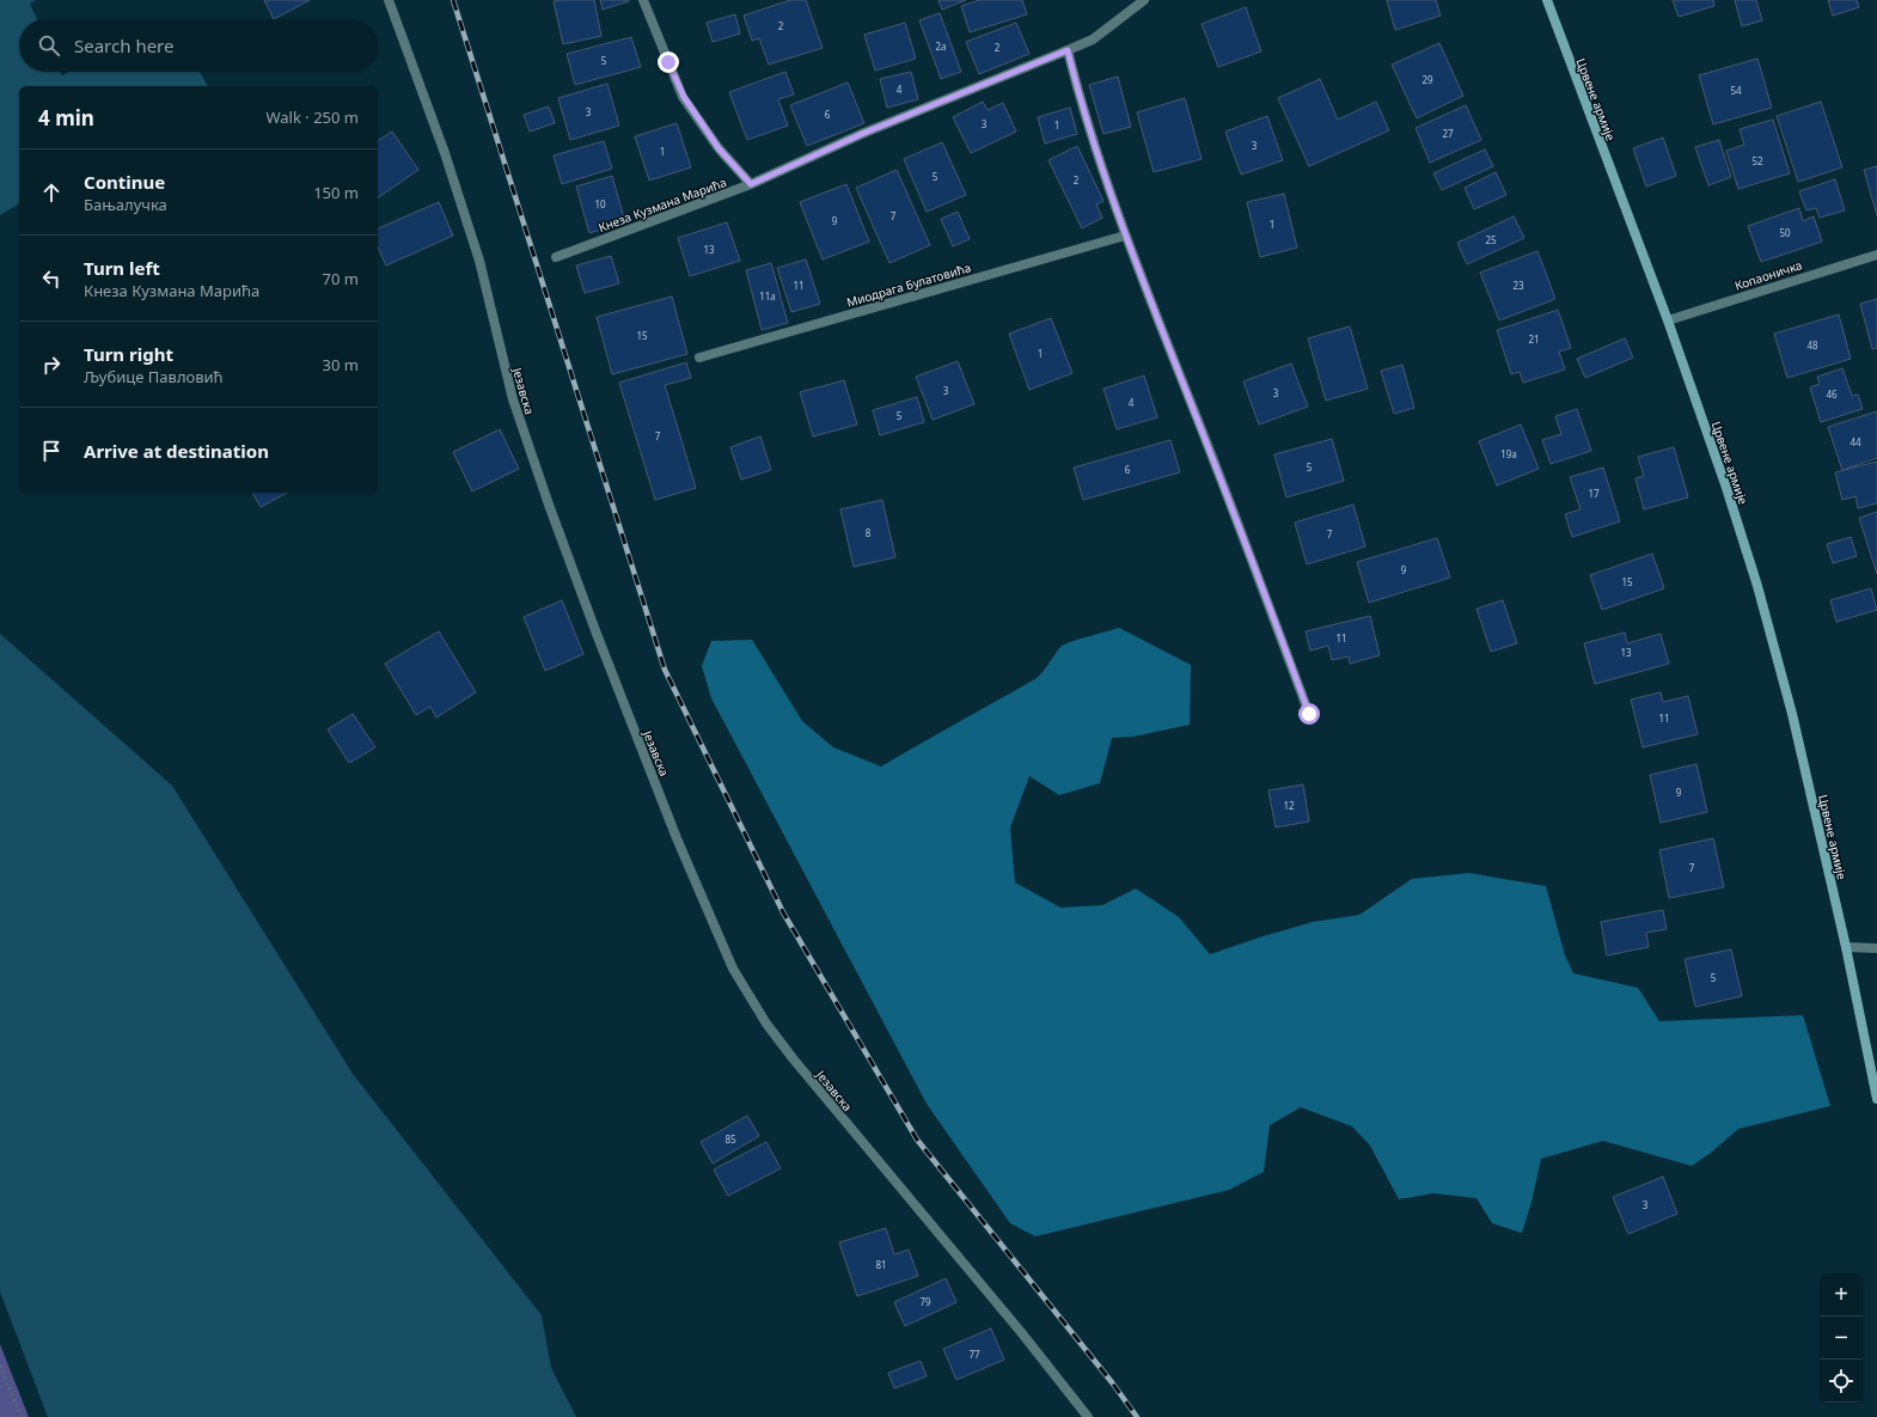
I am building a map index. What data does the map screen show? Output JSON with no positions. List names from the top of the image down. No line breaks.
{"streets":{"main road":["Црвене армије"],"street":["Кнеза Кузмана Марића","Копаоничка","Миодрага Булатовића","Језавска"]},"crossings":[["Црвене армије","Копаоничка"]],"house_numbers":["2","2a","2","5","29","4","54","3","6","3","1","27","3","1","52","5","2","10","7","9","1","50","25","13","11","23","11a","15","21","48","1","3","3","46","4","5","7","44","19a","5","6","17","8","7","9","15","11","13","11","9","12","7","5","85","3","81","79","77"],"page":{"search":"Search here","heading":["4 min","Walk · 250 m"],"list":[["Continue","Бањалучка","150 m"],["Turn left","Кнеза Кузмана Марића","70 m"],["Turn right","Љубице Павловић","30 m"],"Arrive at destination"],"map_buttons":["+","−"]}}
